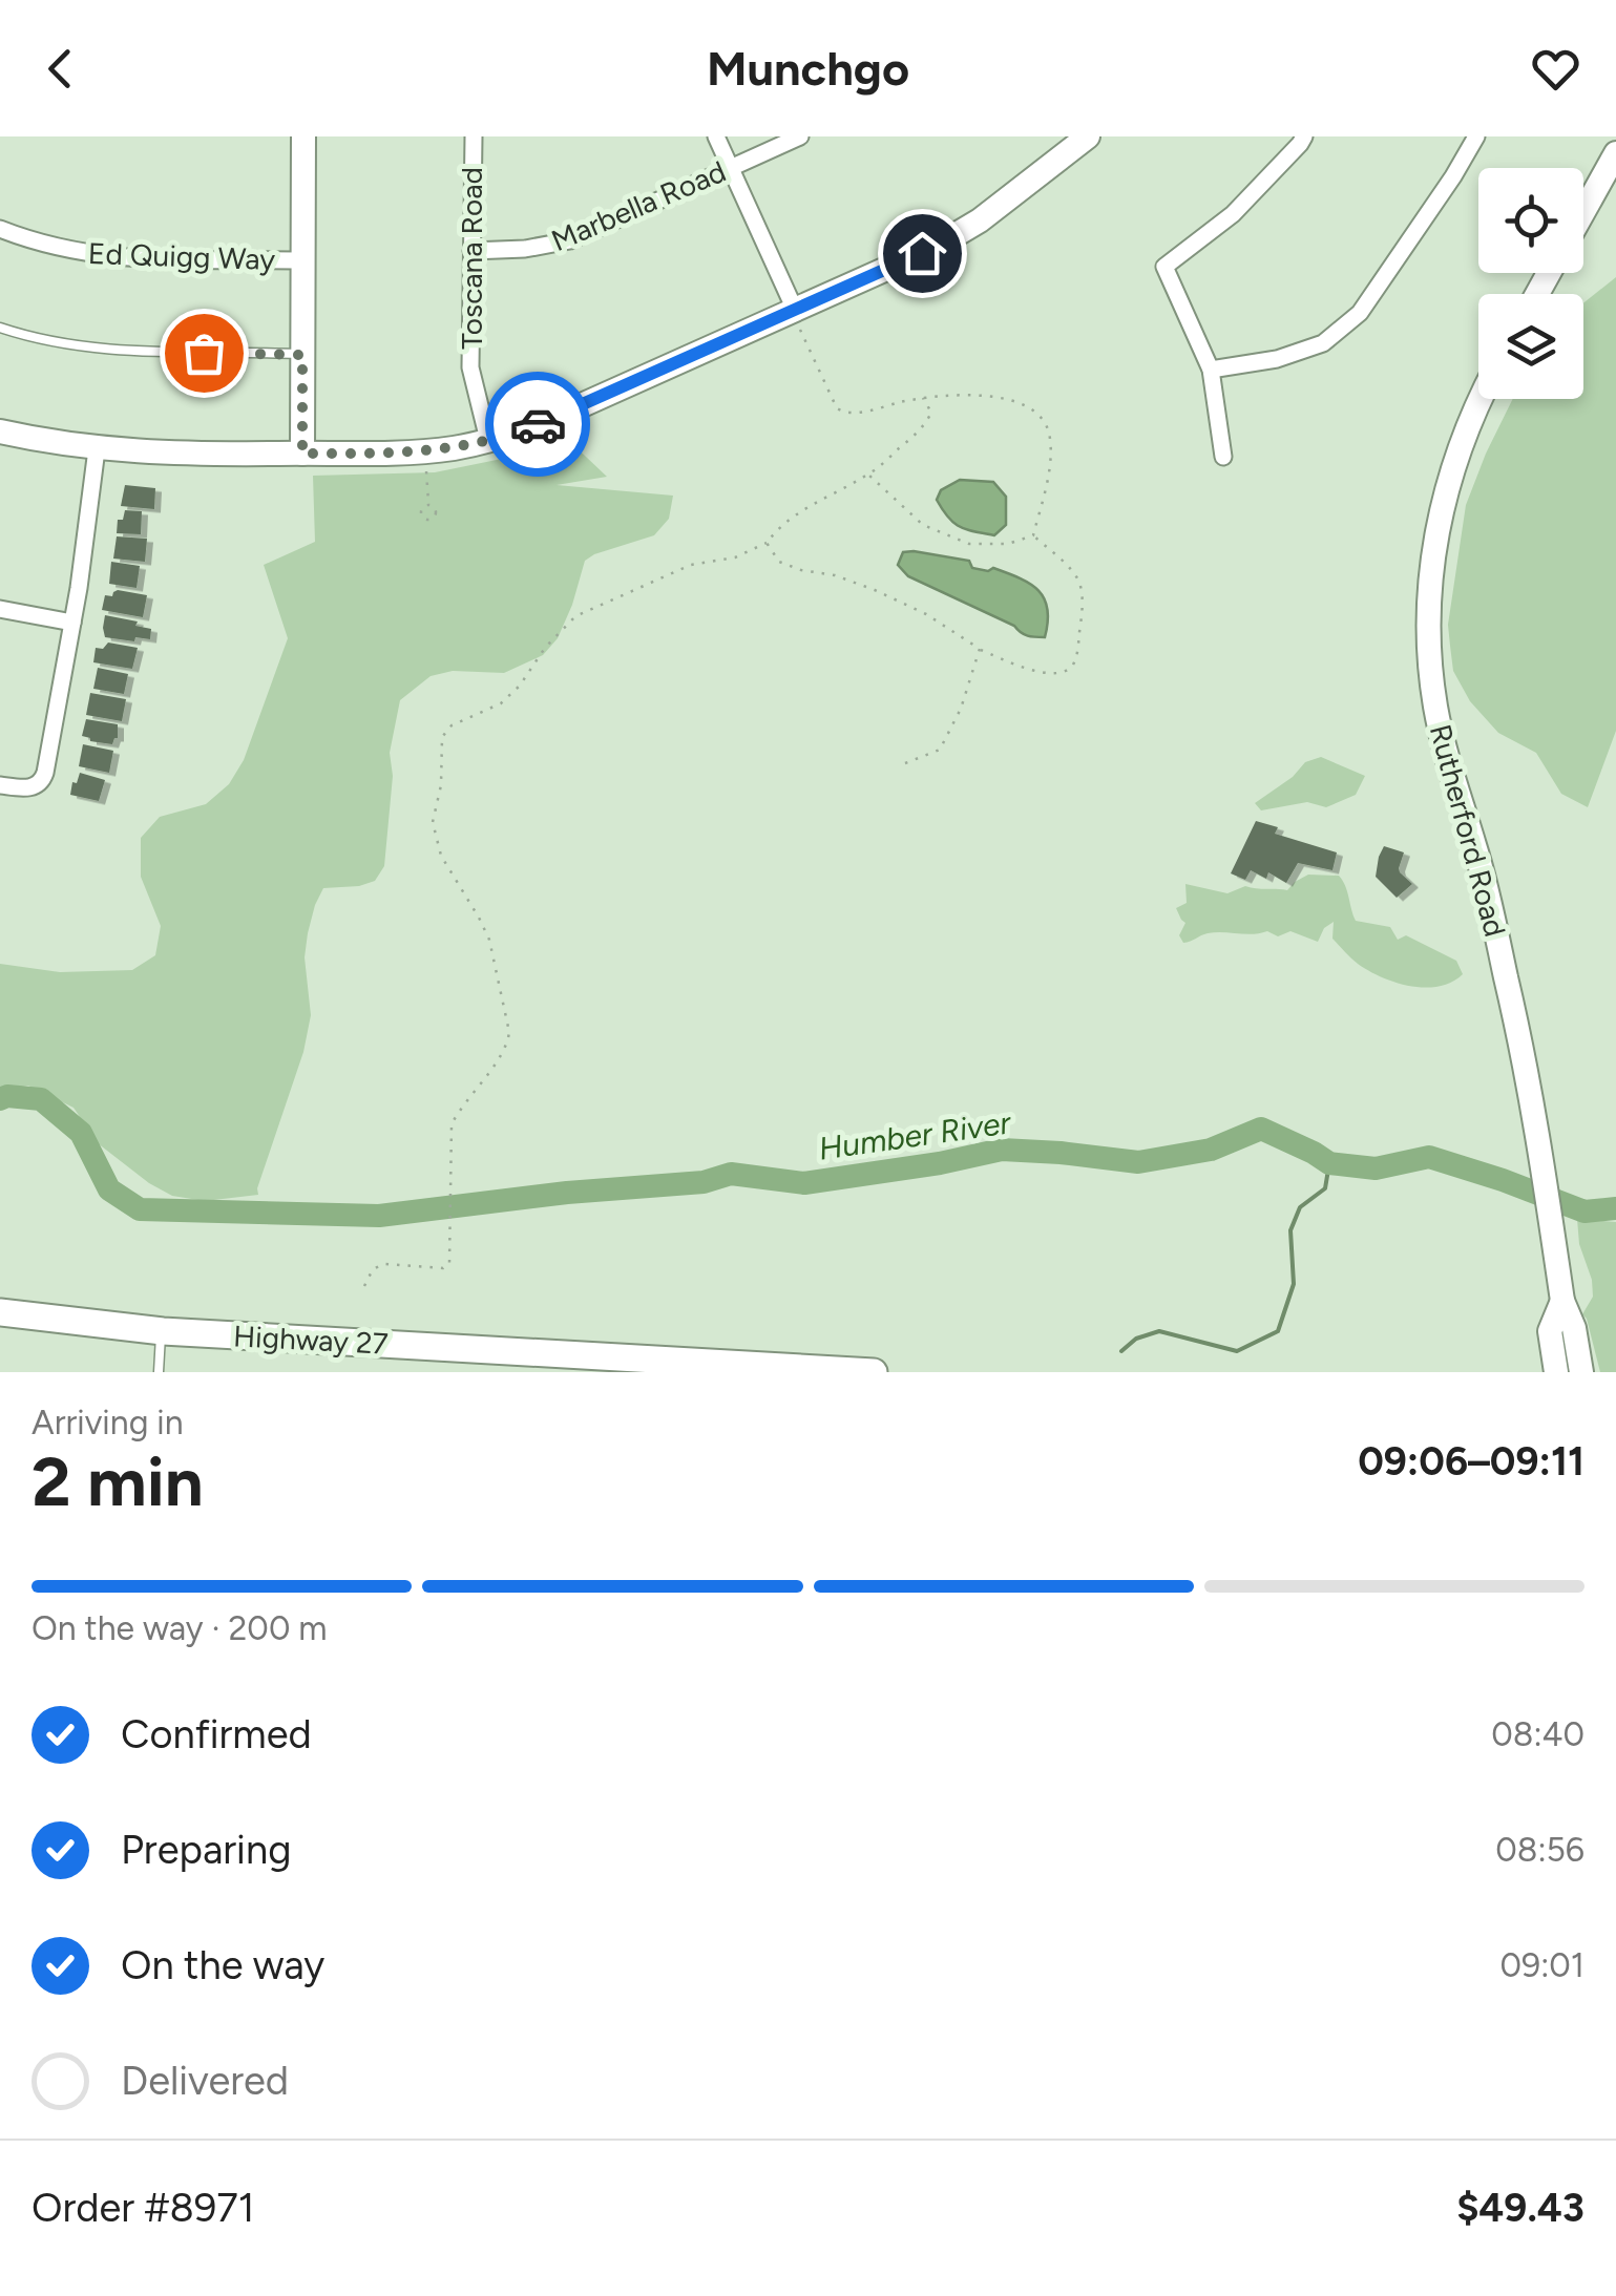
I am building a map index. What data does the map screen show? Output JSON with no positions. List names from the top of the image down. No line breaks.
{"streets":{"main road":["Highway 27"],"street":["Marbella Road","Ed Quigg Way","Toscana Road","Rutherford Road"]},"crossings":[["Marbella Road","Toscana Road"]],"water":["Humber River"],"page":{"header":"Munchgo","heading":["2 min","Arriving in","09:06–09:11"],"panel":["Order #8971","$49.43"],"bar":"On the way · 200 m","list":[["Confirmed","08:40"],["Preparing","08:56"],["On the way","09:01"],"Delivered"]}}
